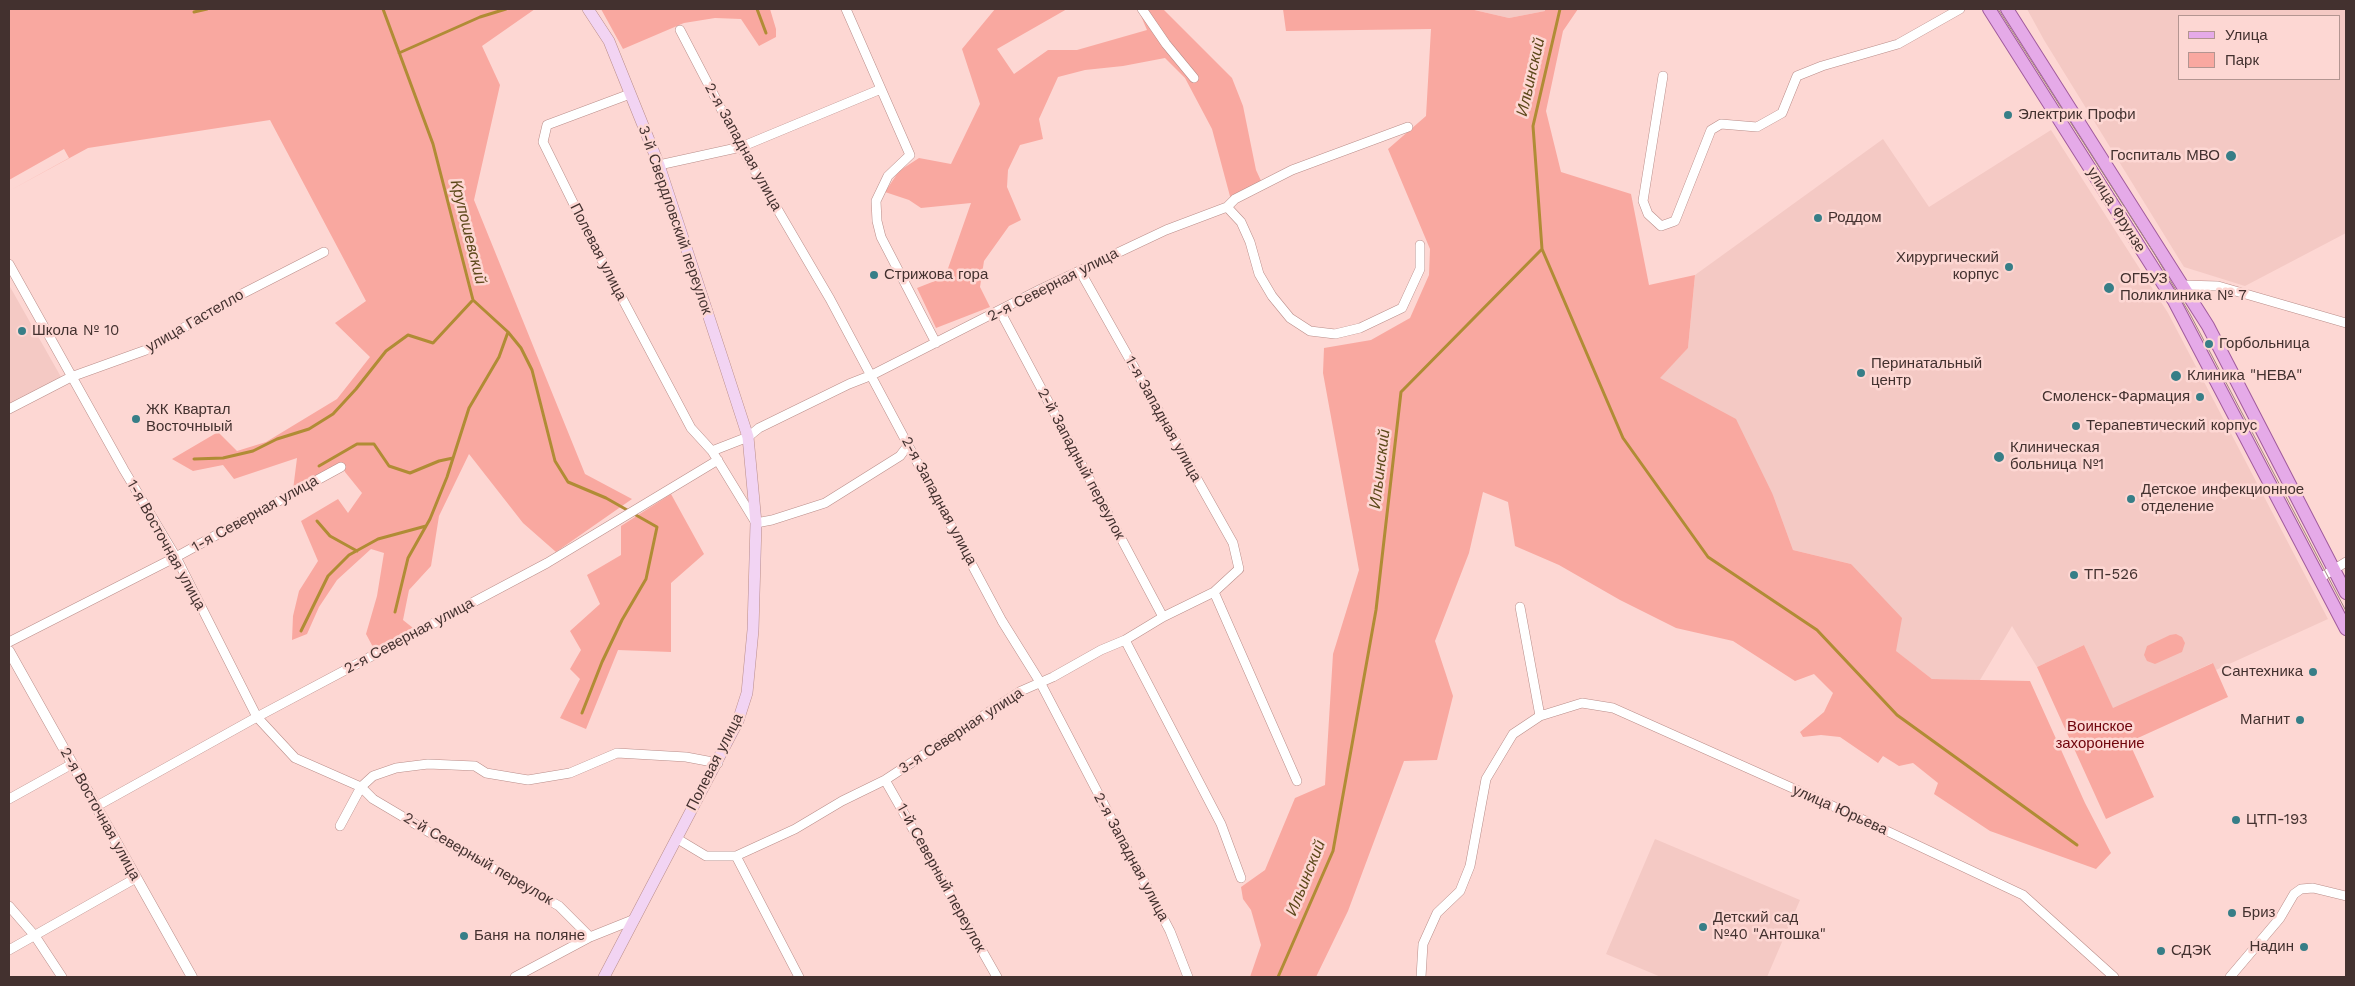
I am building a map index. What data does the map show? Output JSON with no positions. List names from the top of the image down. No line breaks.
{"streets":{"main road":["улица Фрунзе","3-й Свердловский переулок","Полевая улица"],"street":["2-я Западная улица","2-я Северная улица","улица Гастелло","1-я Западная улица","2-й Западный переулок","1-я Северная улица","1-я Восточная улица","3-я Северная улица","улица Юрьева","2-я Восточная улица","2-й Северный переулок","1-й Северный переулок"]},"crossings":[["2-я Западная улица","2-я Северная улица"],["2-я Западная улица","3-я Северная улица"],["3-й Свердловский переулок","Полевая улица"],["3-й Свердловский переулок","2-я Северная улица"],["Полевая улица","2-я Северная улица"],["Полевая улица","3-я Северная улица"],["2-я Северная улица","1-я Западная улица"],["2-я Северная улица","2-й Западный переулок"],["2-я Северная улица","1-я Восточная улица"],["2-я Северная улица","2-я Восточная улица"],["улица Гастелло","1-я Восточная улица"],["1-я Западная улица","3-я Северная улица"],["2-й Западный переулок","3-я Северная улица"],["1-я Северная улица","1-я Восточная улица"],["1-я Восточная улица","2-й Северный переулок"],["3-я Северная улица","1-й Северный переулок"]],"water":["Ильинский","Крупошевский"],"parks":["Воинское захоронение"],"places":["Электрик Профи","Госпиталь МВО","Роддом","Хирургический корпус","Стрижова гора","ОГБУЗ Поликлиника № 7","Школа № 10","Горбольница","Перинатальный центр","Клиника \"НЕВА\"","Смоленск-Фармация","ЖК Квартал Восточныый","Терапевтический корпус","Клиническая больница №1","Детское инфекционное отделение","ТП-526","Сантехника","Магнит","ЦТП-193","Бриз","Детский сад №40 \"Антошка\"","Баня на поляне","Надин","СДЭК"],"legend":["Улица","Парк"]}
